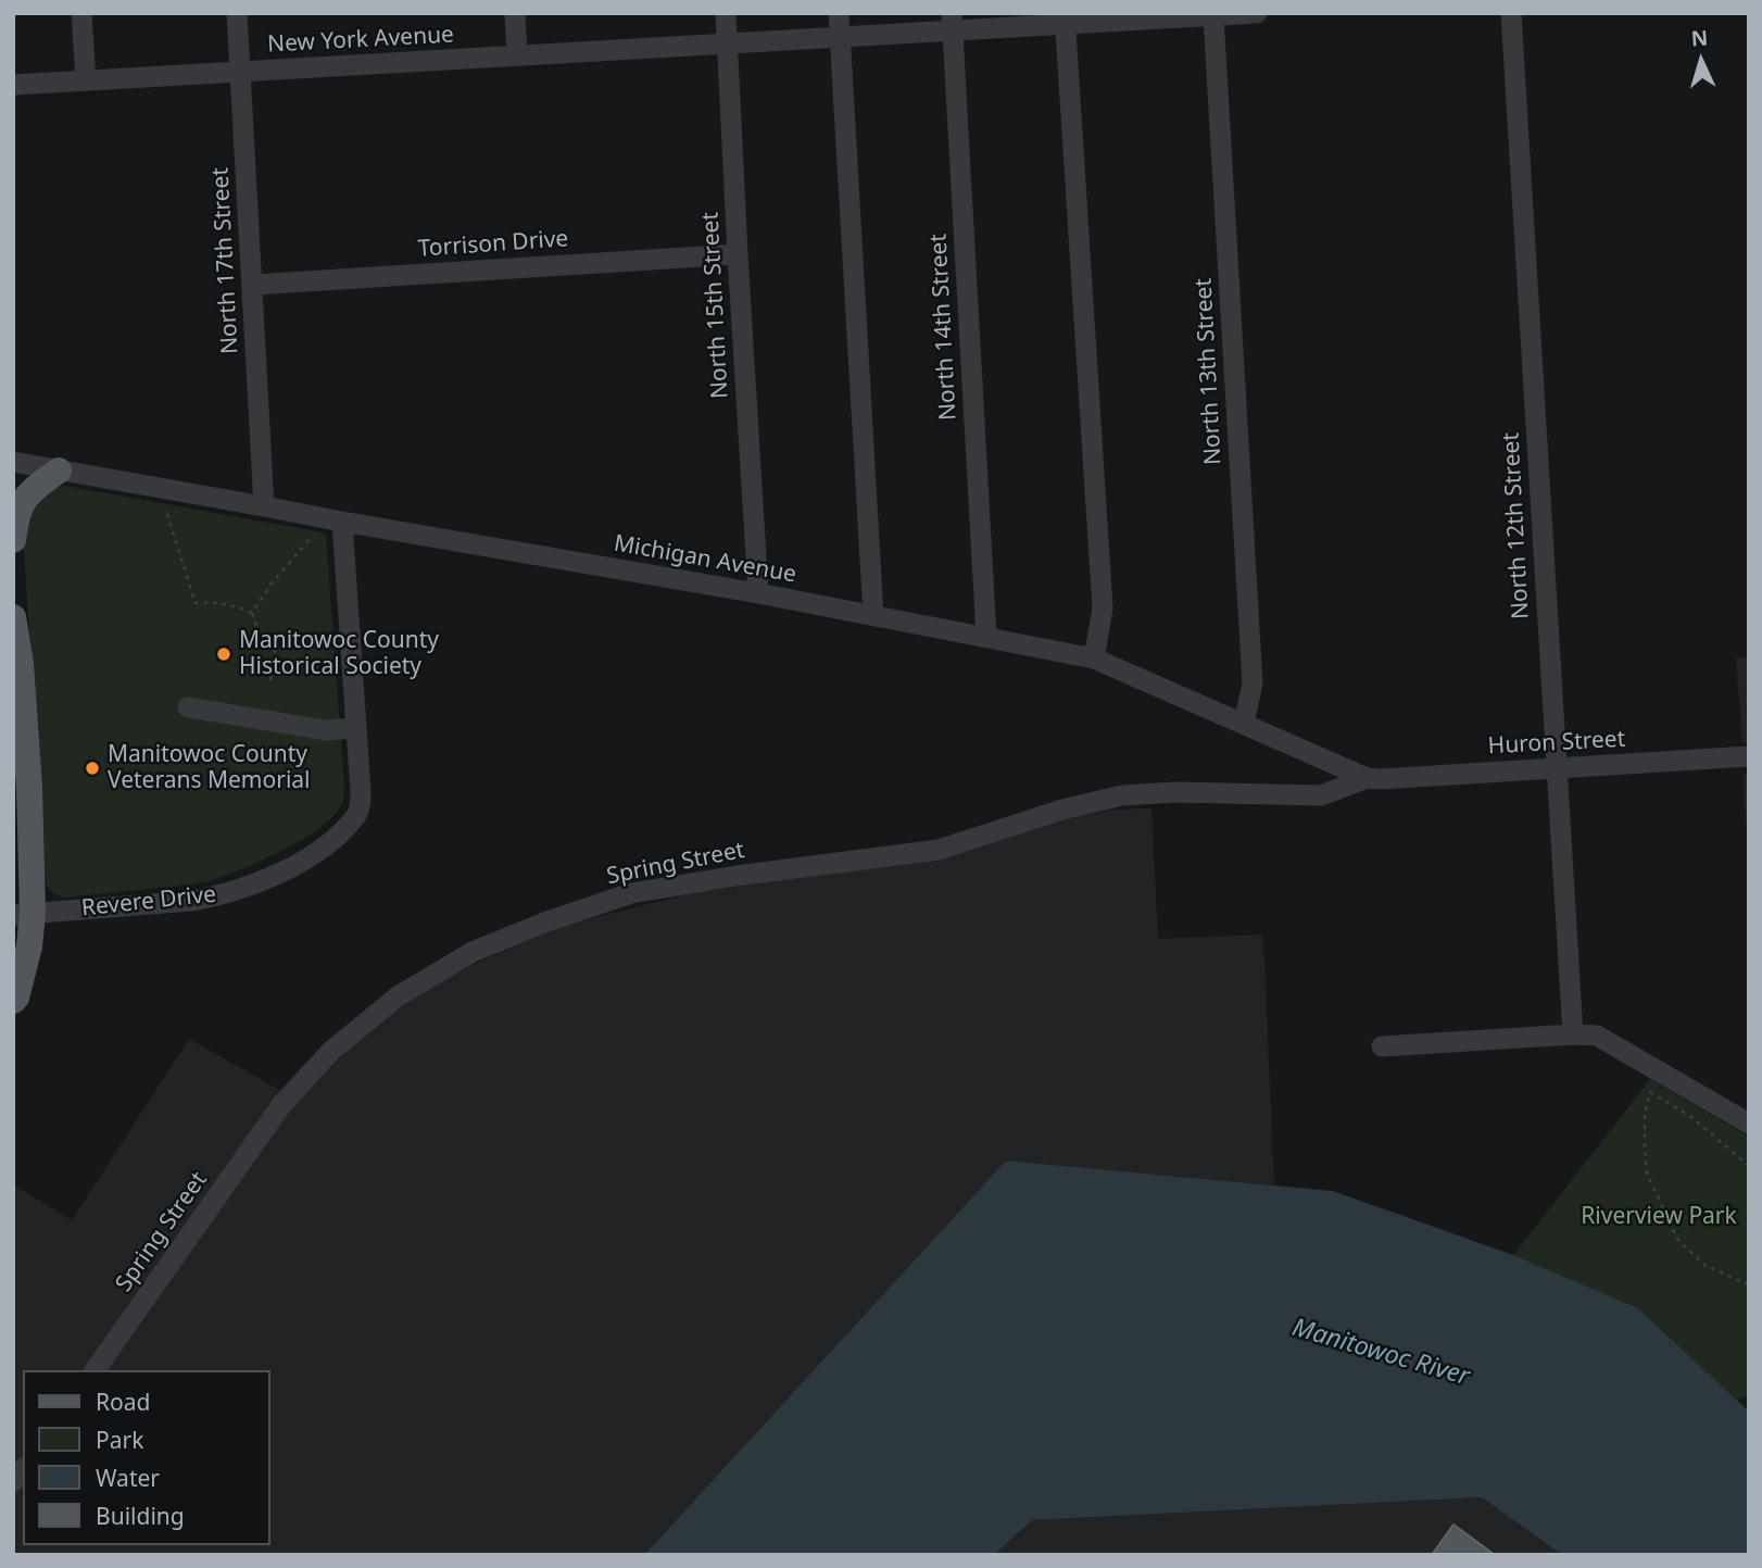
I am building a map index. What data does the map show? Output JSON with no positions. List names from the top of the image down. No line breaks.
{"streets":{"street":["New York Avenue","Torrison Drive","North 17th Street","North 15th Street","North 14th Street","North 13th Street","North 12th Street","Michigan Avenue","Huron Street","Spring Street","Revere Drive"]},"crossings":[["New York Avenue","North 17th Street"],["New York Avenue","North 15th Street"],["New York Avenue","North 14th Street"],["New York Avenue","North 13th Street"],["Torrison Drive","North 17th Street"],["Torrison Drive","North 15th Street"],["North 17th Street","Michigan Avenue"],["North 15th Street","Michigan Avenue"],["North 14th Street","Michigan Avenue"],["North 13th Street","Michigan Avenue"],["North 12th Street","Huron Street"],["Michigan Avenue","Huron Street"],["Michigan Avenue","Spring Street"],["Michigan Avenue","Revere Drive"],["Huron Street","Spring Street"]],"water":["Manitowoc River"],"parks":["Riverview Park"],"places":["Manitowoc County Historical Society","Manitowoc County Veterans Memorial"],"legend":["Road","Park","Water","Building"],"north":"top"}
